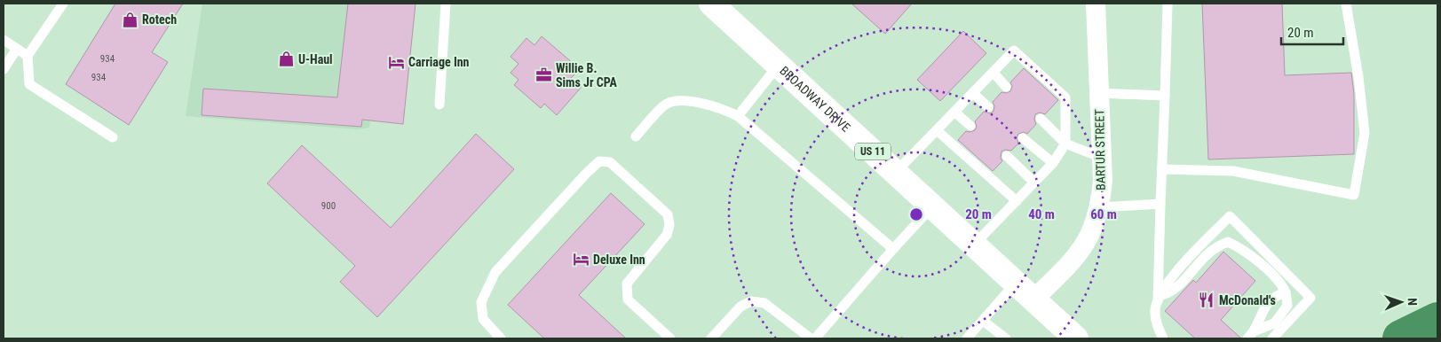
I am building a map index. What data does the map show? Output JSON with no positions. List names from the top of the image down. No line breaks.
{"streets":{"main road":["BROADWAY DRIVE","US 11"],"street":["BARTUR STREET"]},"crossings":[["BROADWAY DRIVE","BARTUR STREET"]],"places":{"shop":["Rotech","U-Haul"],"hotel":["Carriage Inn","Deluxe Inn"],"office":["Willie B. Sims Jr CPA"],"restaurant":["McDonald's"]},"house_numbers":["934","934","900"],"scale_bar":"20 m","north":"right","rings":["20 m","40 m","60 m"]}
